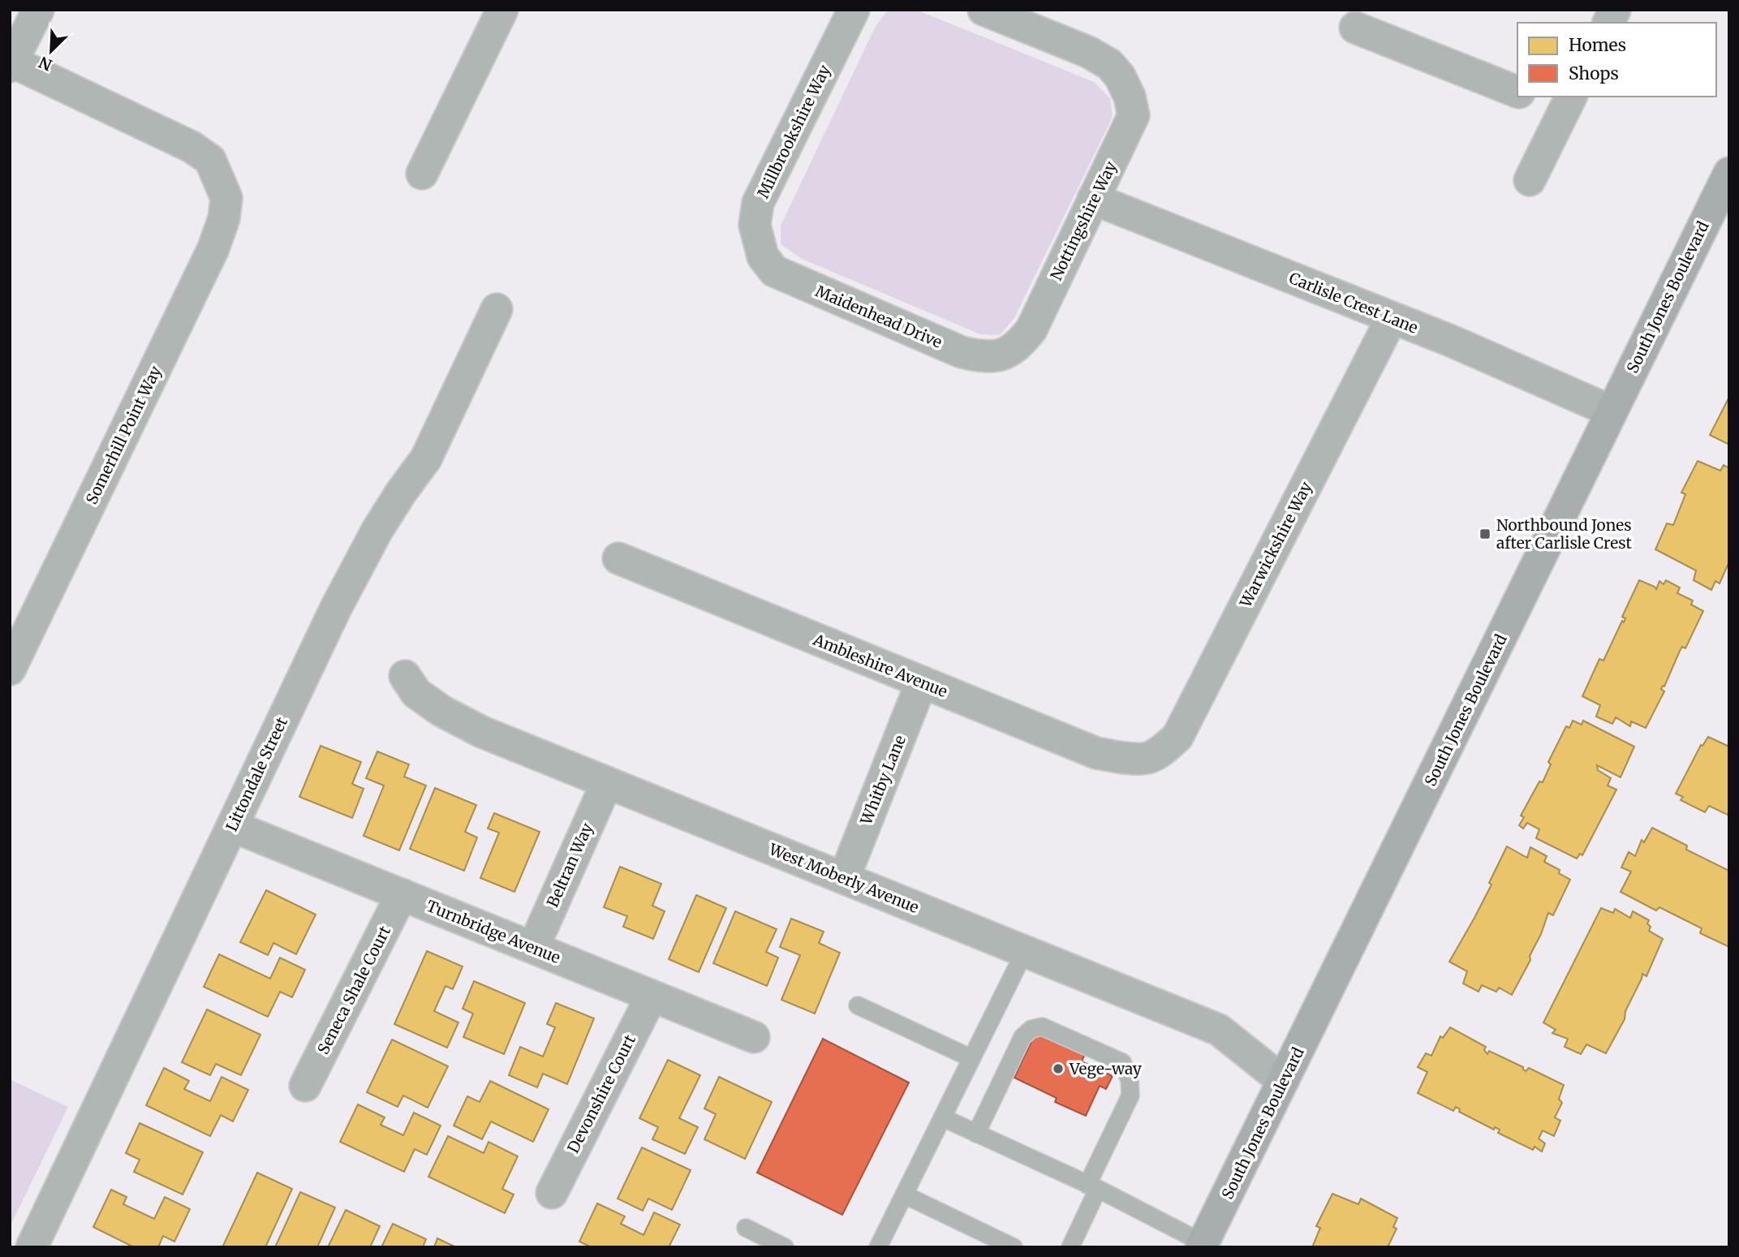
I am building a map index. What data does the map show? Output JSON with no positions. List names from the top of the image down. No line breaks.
{"streets":{"main road":["South Jones Boulevard"],"street":["Millbrookshire Way","Nottingshire Way","Carlisle Crest Lane","Maidenhead Drive","Somerhill Point Way","Warwickshire Way","Ambleshire Avenue","Littondale Street","Whitby Lane","Beltran Way","West Moberly Avenue","Turnbridge Avenue","Seneca Shale Court","Devonshire Court"]},"crossings":[["Millbrookshire Way","Maidenhead Drive"],["Nottingshire Way","Carlisle Crest Lane"],["Nottingshire Way","Maidenhead Drive"],["South Jones Boulevard","Carlisle Crest Lane"],["South Jones Boulevard","West Moberly Avenue"],["Carlisle Crest Lane","Warwickshire Way"],["Warwickshire Way","Ambleshire Avenue"],["Ambleshire Avenue","Whitby Lane"],["Littondale Street","Turnbridge Avenue"],["Whitby Lane","West Moberly Avenue"],["Beltran Way","West Moberly Avenue"],["Beltran Way","Turnbridge Avenue"],["Turnbridge Avenue","Seneca Shale Court"],["Turnbridge Avenue","Devonshire Court"]],"places":{"transit":["Northbound Jones after Carlisle Crest"],"other":["Vege-way"]},"legend":["Homes","Shops"],"north":"bottom left"}
